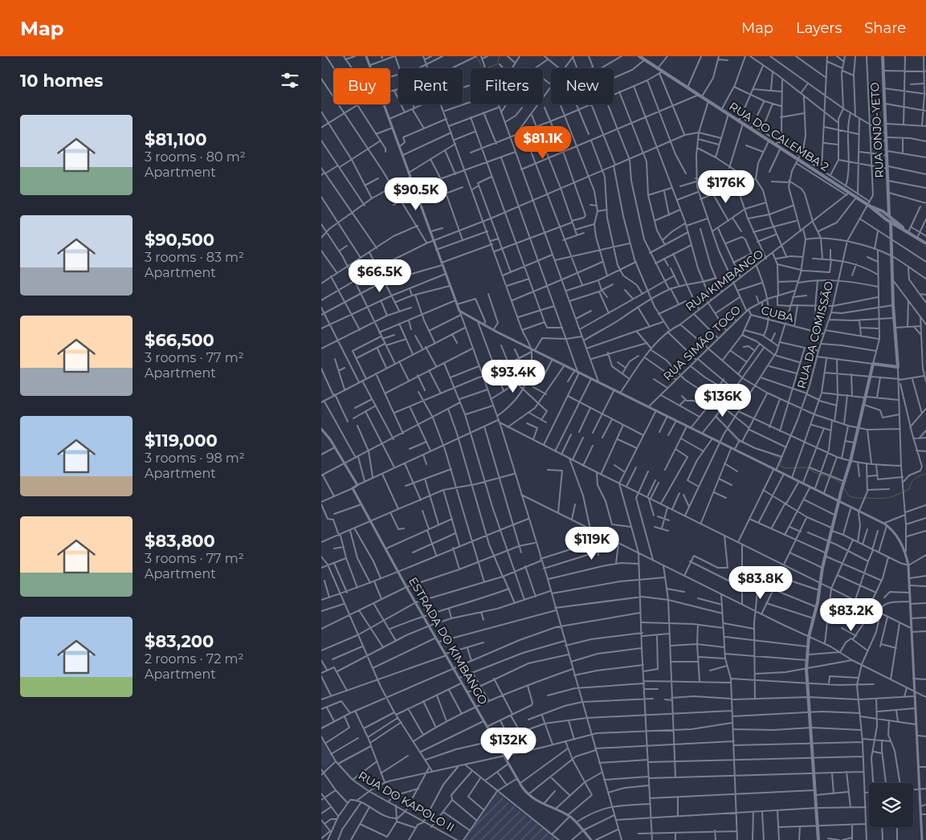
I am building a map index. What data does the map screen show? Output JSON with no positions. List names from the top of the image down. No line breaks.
{"streets":{"main road":["RUA ONJO-YETO","RUA DO CALEMBA 2"],"street":["RUA KIMBANGO","CUBA","RUA DA COMISSÃO","RUA SIMÃO TOCO","ESTRADA DO KIMBANGO","RUA DO KAPOLO II"]},"crossings":[["RUA ONJO-YETO","RUA DO CALEMBA 2"],["RUA DO CALEMBA 2","RUA KIMBANGO"],["RUA DO CALEMBA 2","RUA DA COMISSÃO"],["CUBA","RUA DA COMISSÃO"]],"page":{"header":"Map","nav":["Map","Layers","Share"],"heading":"10 homes","chip":["Buy","Rent","Filters","New"],"list":[{"name":"$81,100","note":"3 rooms · 80 m² · Apartment"},{"name":"$90,500","note":"3 rooms · 83 m² · Apartment"},{"name":"$66,500","note":"3 rooms · 77 m² · Apartment"},{"name":"$119,000","note":"3 rooms · 98 m² · Apartment"},{"name":"$83,800","note":"3 rooms · 77 m² · Apartment"},{"name":"$83,200","note":"2 rooms · 72 m² · Apartment"}],"price":["$81.1K","$176K","$90.5K","$66.5K","$93.4K","$136K","$119K","$83.8K","$83.2K","$132K"]}}
